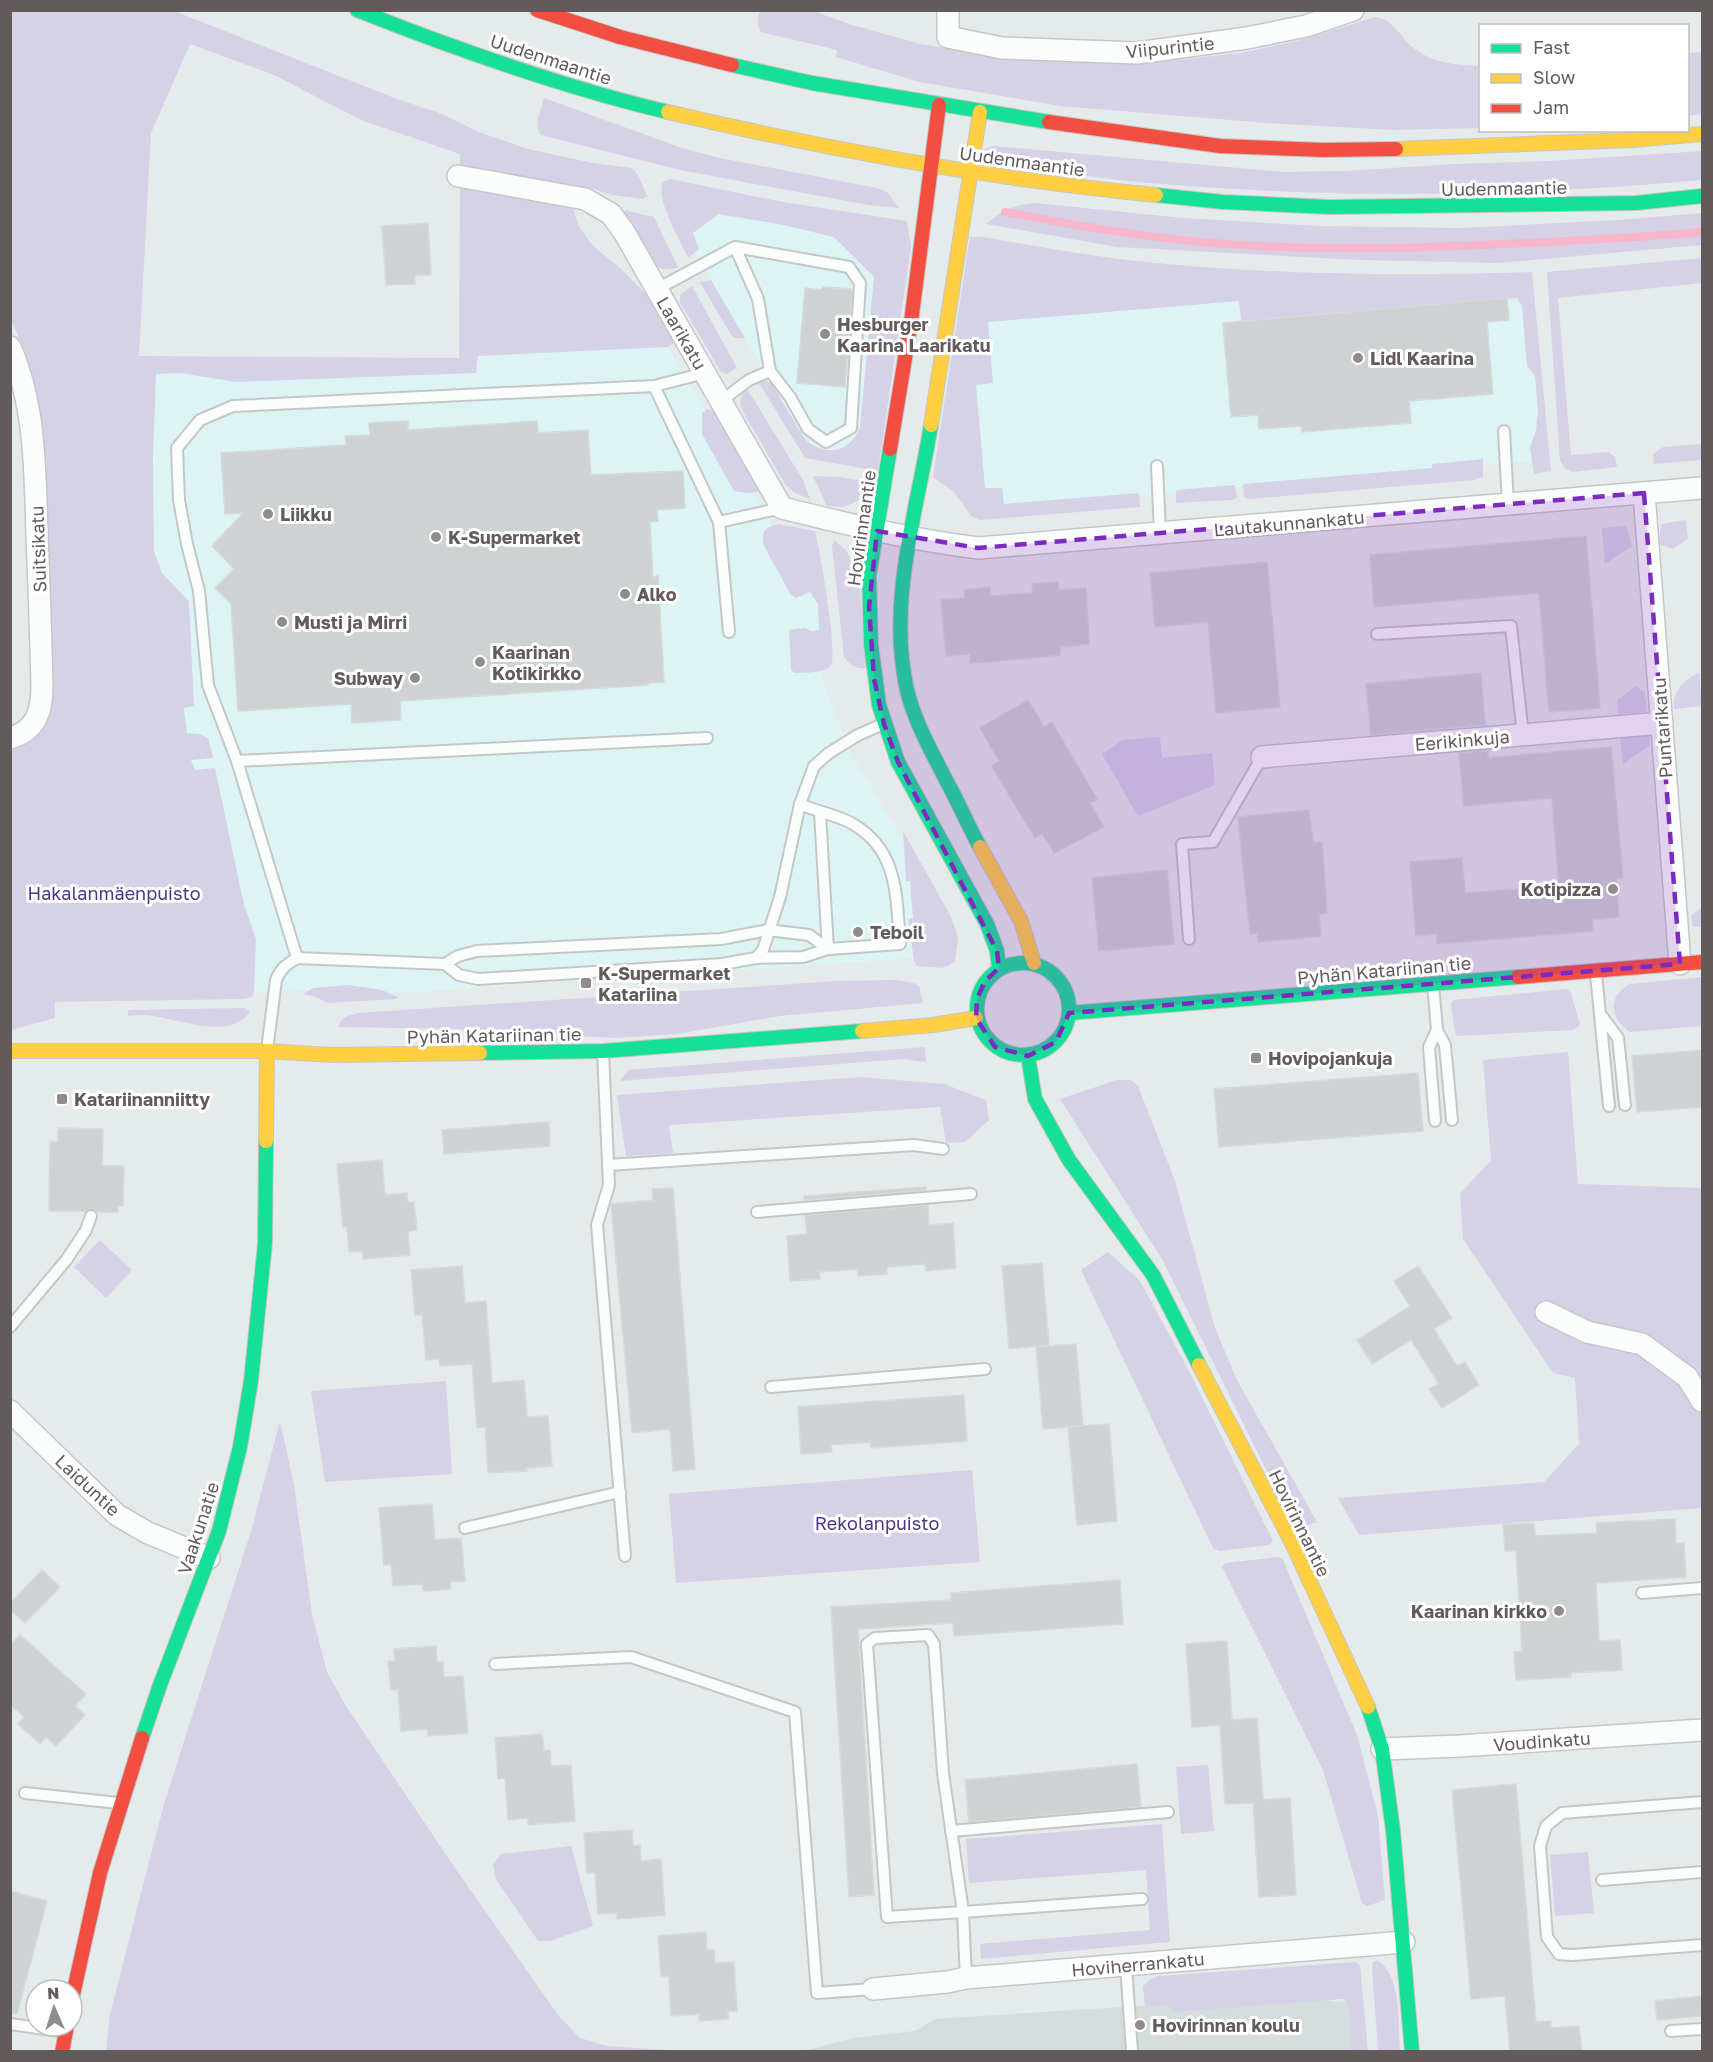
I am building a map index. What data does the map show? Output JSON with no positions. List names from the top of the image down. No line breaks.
{"streets":{"street":["Viipurintie","Uudenmaantie","Laarikatu","Lautakunnankatu","Hovirinnantie","Suitsikatu","Puntarikatu","Eerikinkuja","Pyhän Katariinan tie","Laiduntie","Vaakunatie","Voudinkatu","Hoviherrankatu"]},"crossings":[["Uudenmaantie","Hovirinnantie"],["Lautakunnankatu","Hovirinnantie"],["Lautakunnankatu","Puntarikatu"],["Hovirinnantie","Pyhän Katariinan tie"],["Hovirinnantie","Voudinkatu"],["Hovirinnantie","Hoviherrankatu"],["Puntarikatu","Eerikinkuja"],["Puntarikatu","Pyhän Katariinan tie"],["Pyhän Katariinan tie","Vaakunatie"],["Laiduntie","Vaakunatie"]],"parks":["Hakalanmäenpuisto","Rekolanpuisto"],"places":{"other":["Hesburger Kaarina Laarikatu","Lidl Kaarina","Liikku","K-Supermarket","Alko","Musti ja Mirri","Kaarinan Kotikirkko","Subway","Kotipizza","Teboil","Kaarinan kirkko","Hovirinnan koulu"],"transit":["K-Supermarket Katariina","Hovipojankuja","Katariinanniitty"]},"legend":["Fast","Slow","Jam"],"north":"top"}
